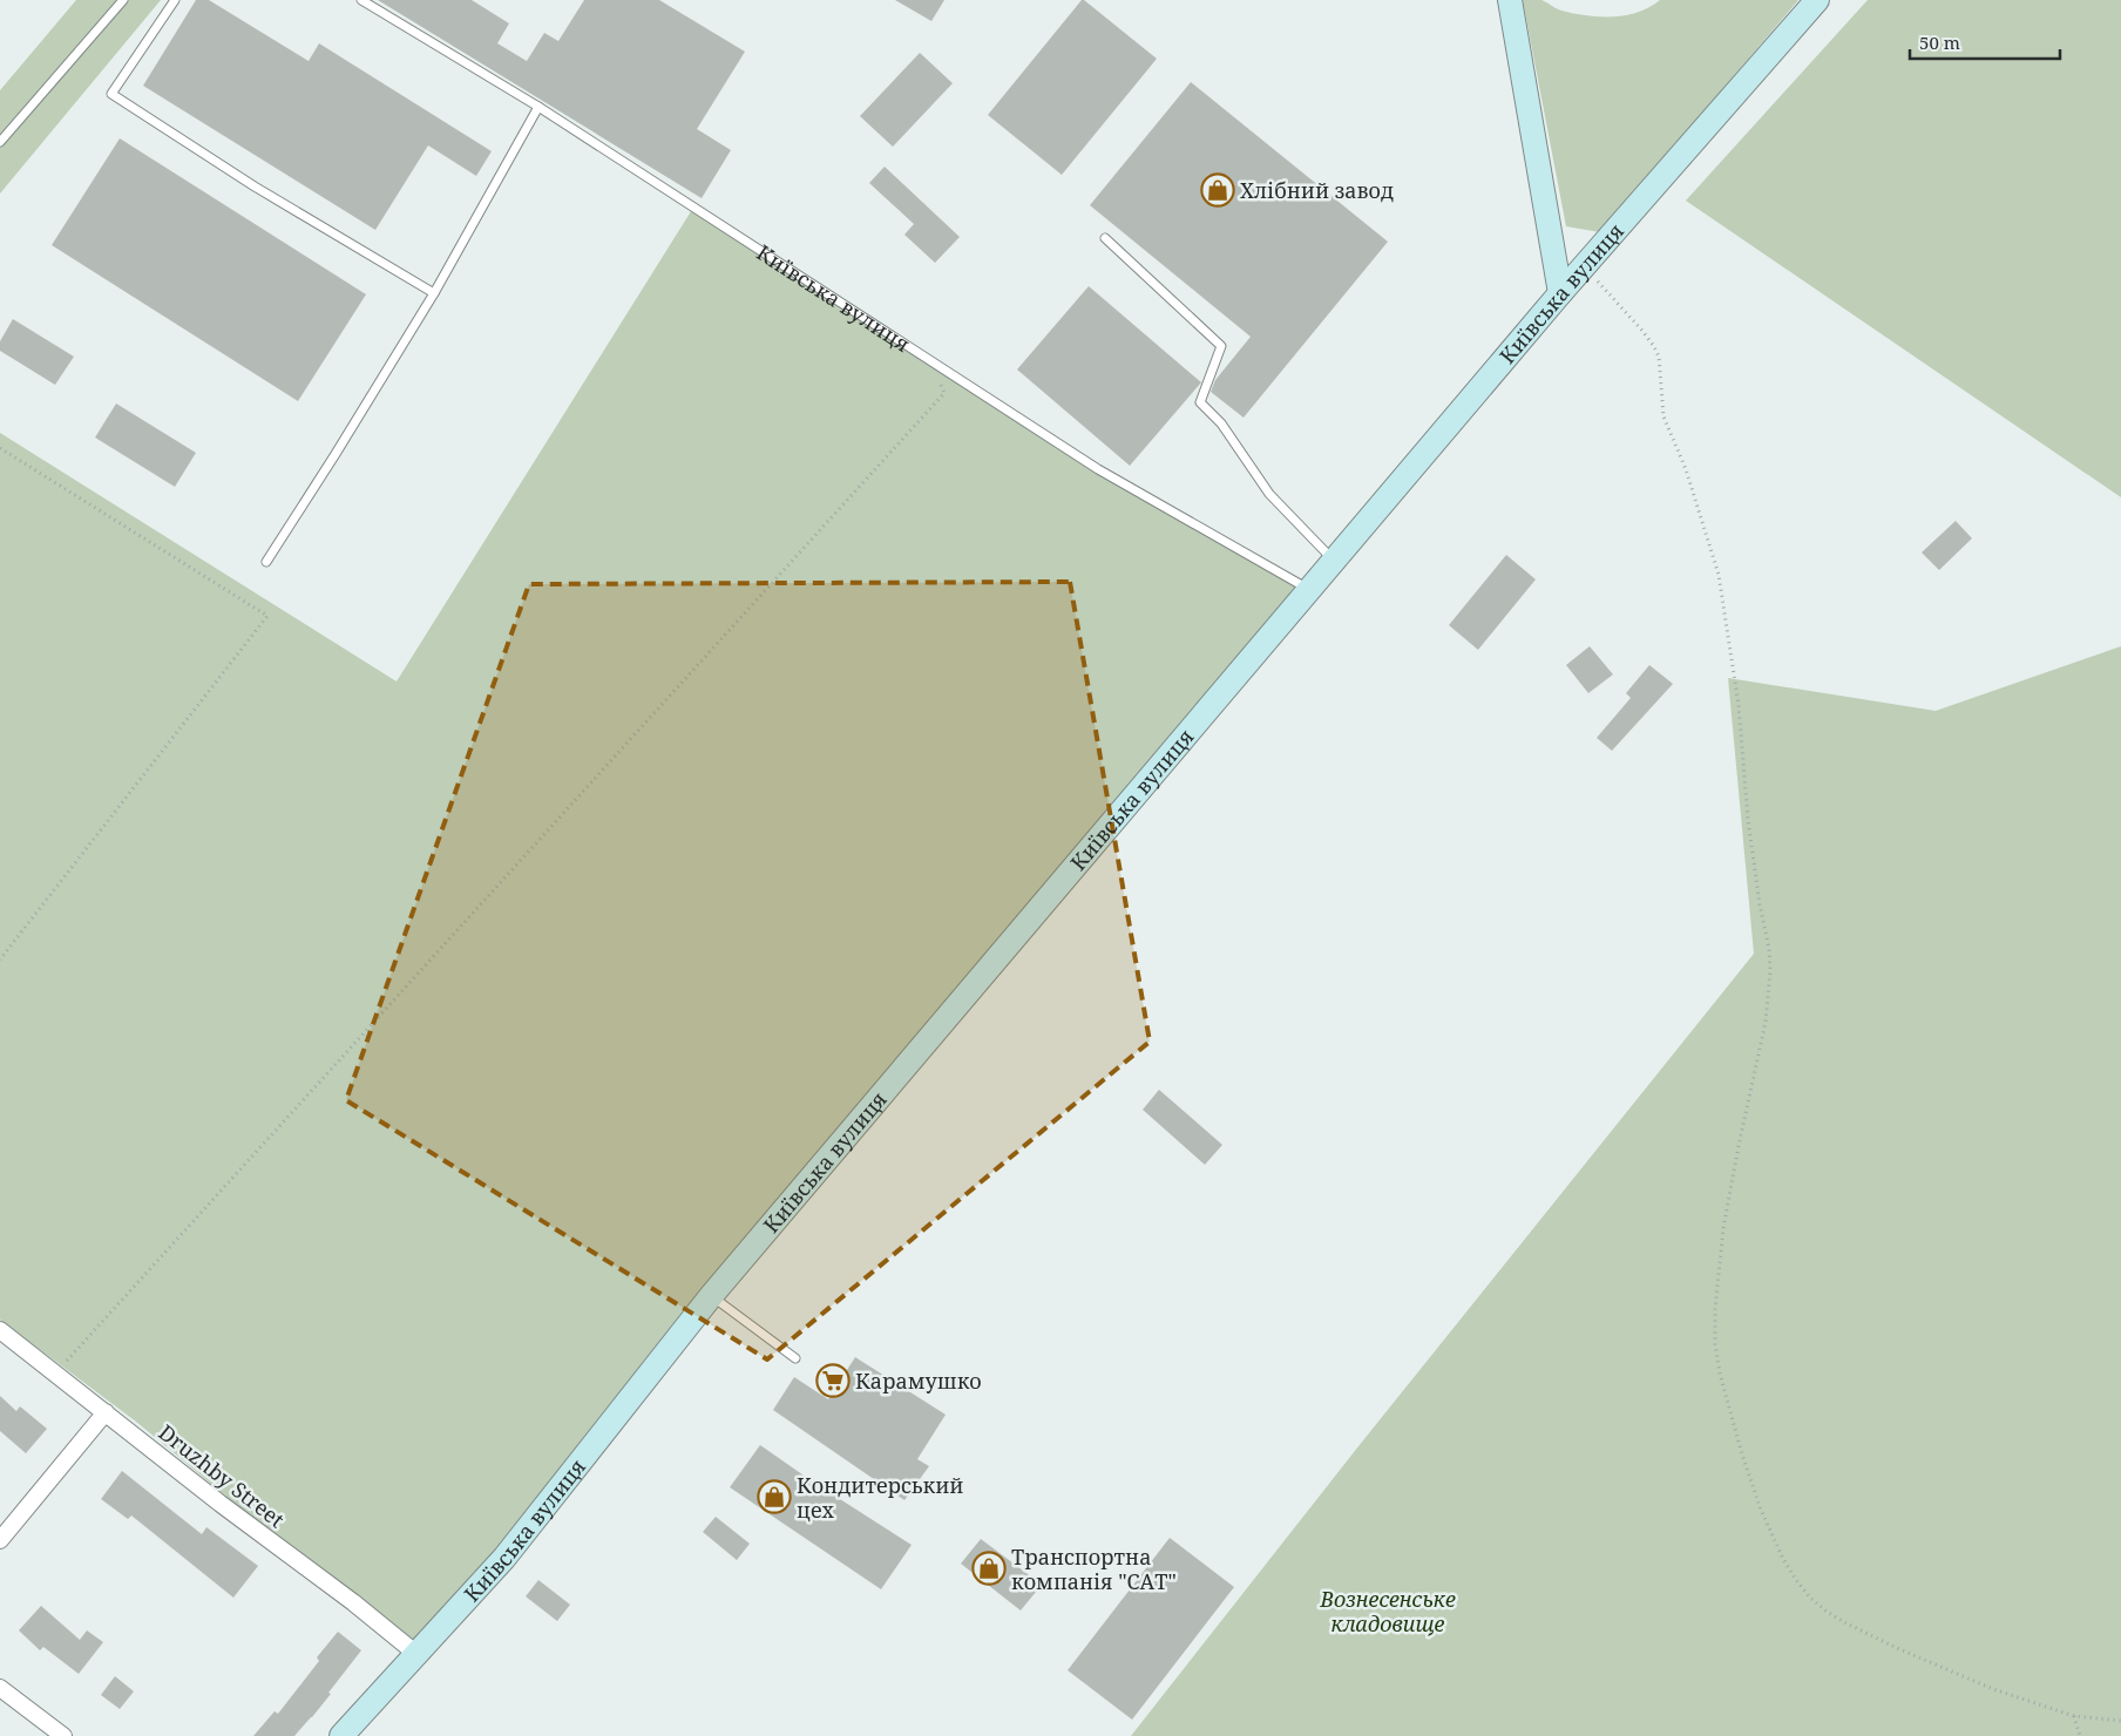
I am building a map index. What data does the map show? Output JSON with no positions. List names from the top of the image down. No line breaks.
{"streets":{"main road":["Київська вулиця"],"street":["Druzhby Street"]},"crossings":[["Київська вулиця","Druzhby Street"]],"parks":["Вознесенське кладовище"],"places":{"shop":["Хлібний завод","Кондитерський цех","Транспортна компанія \"САТ\""],"supermarket":["Карамушко"]},"scale_bar":"50 m"}
